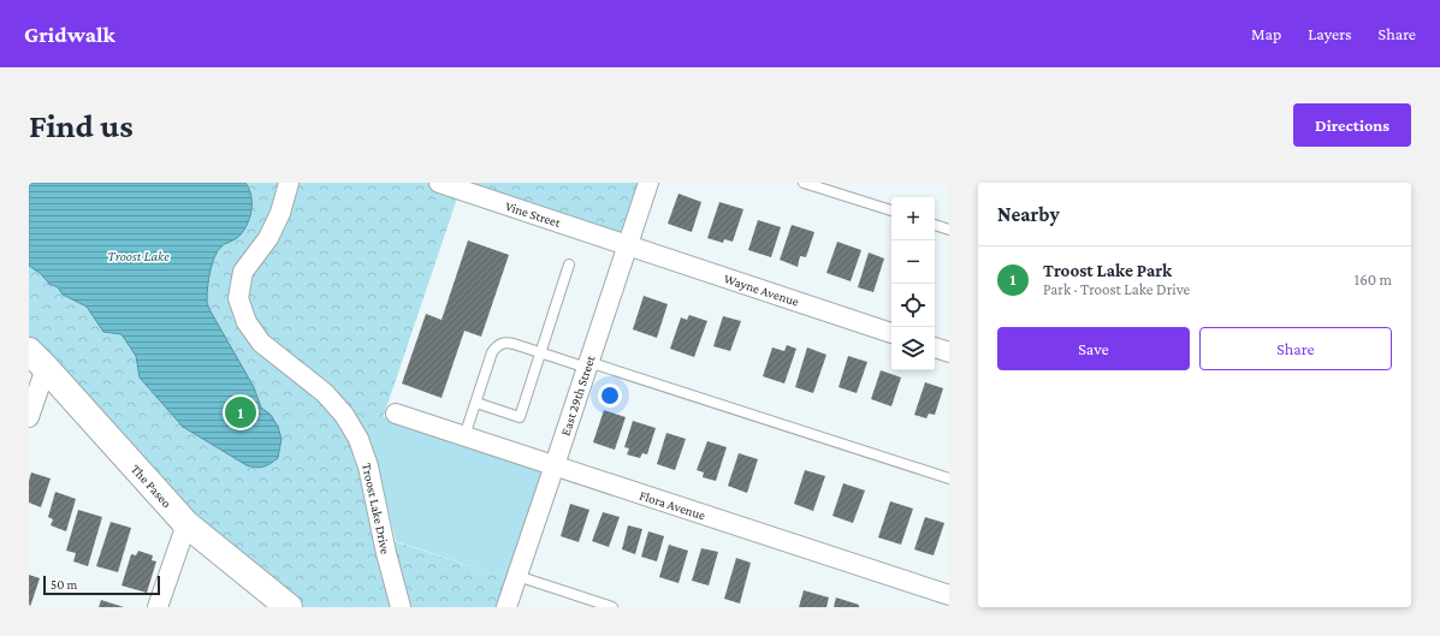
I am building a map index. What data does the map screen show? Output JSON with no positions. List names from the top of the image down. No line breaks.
{"streets":{"main road":["The Paseo"],"street":["Vine Street","Wayne Avenue","East 29th Street","Flora Avenue","Troost Lake Drive"]},"crossings":[["Vine Street","Wayne Avenue"],["Vine Street","East 29th Street"],["Wayne Avenue","East 29th Street"],["East 29th Street","Flora Avenue"]],"water":["Troost Lake"],"scale_bar":"50 m","page":{"header":"Gridwalk","nav":["Map","Layers","Share"],"buttons":["Directions",["Save","Share"]],"title":"Find us","heading":"Nearby","map_buttons":["+","−"],"list":[{"mark":"1","name":"Troost Lake Park","note":"Park · Troost Lake Drive","value":"160 m"}],"pins":"1","scale":"50 m"}}
